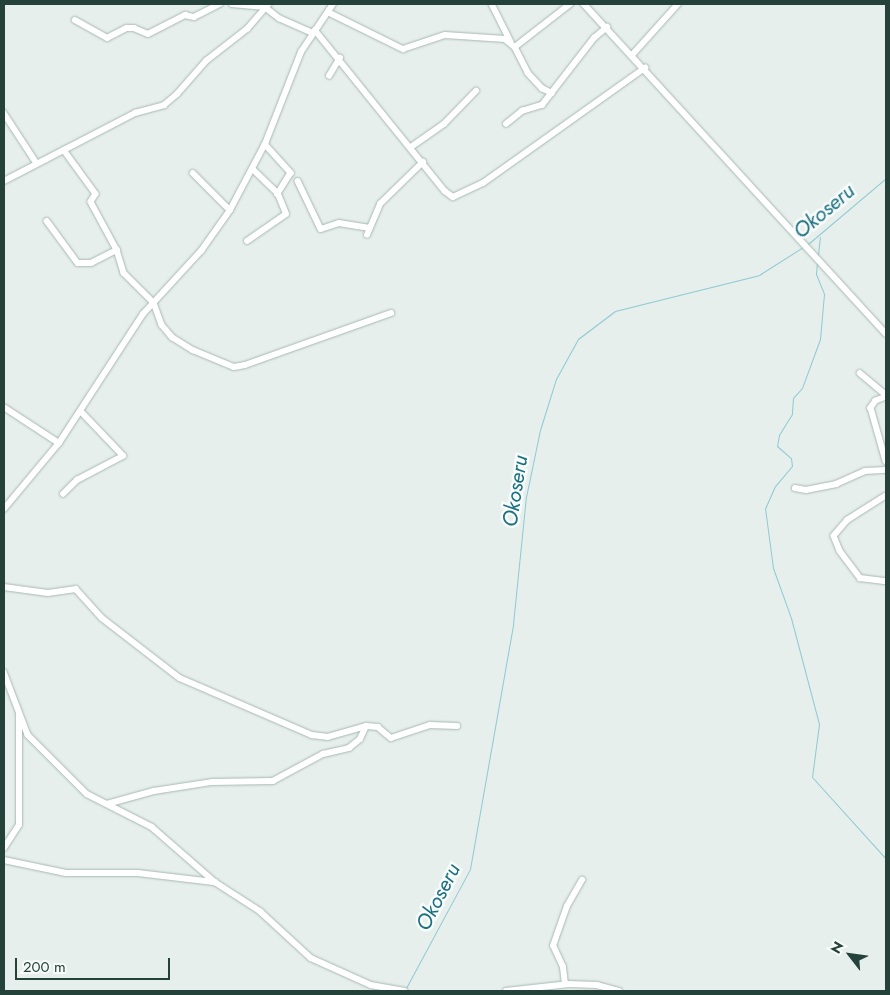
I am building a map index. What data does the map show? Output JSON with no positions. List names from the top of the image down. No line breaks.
{"water":["Okoseru"],"scale_bar":"200 m","north":"top left"}
